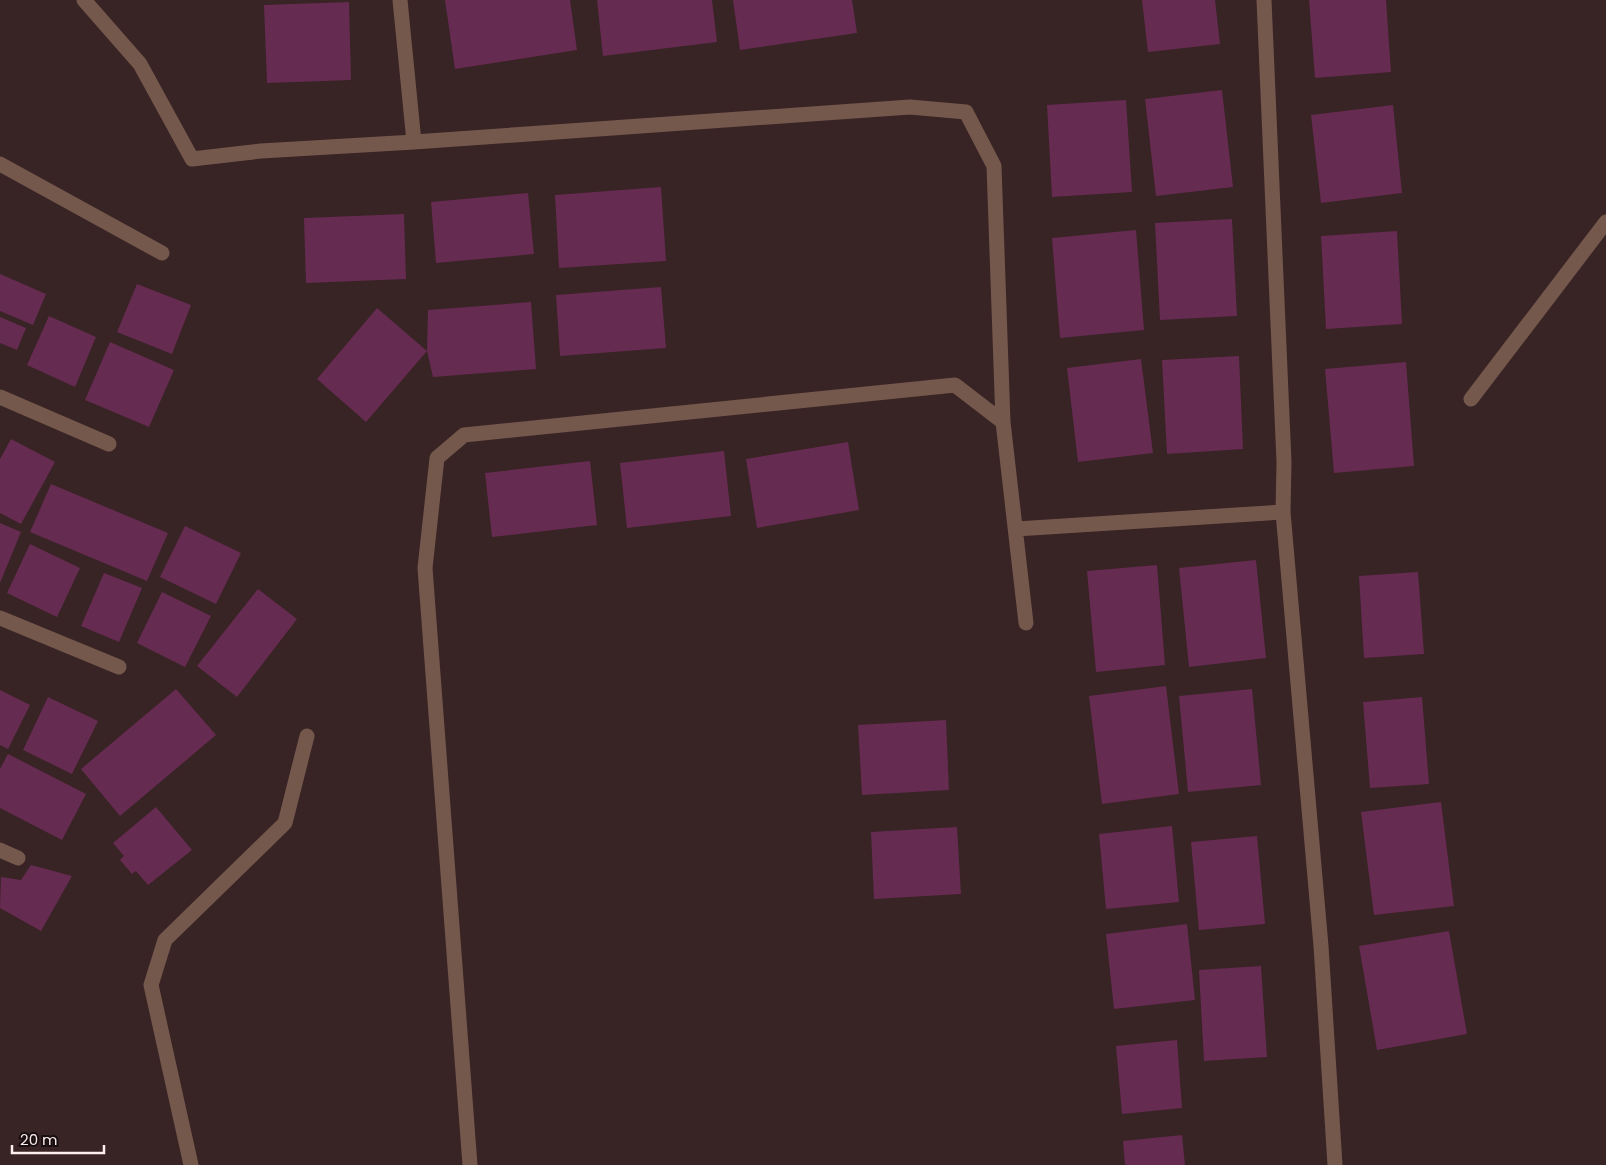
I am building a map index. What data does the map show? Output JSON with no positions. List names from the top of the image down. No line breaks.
{"scale_bar":"20 m"}
